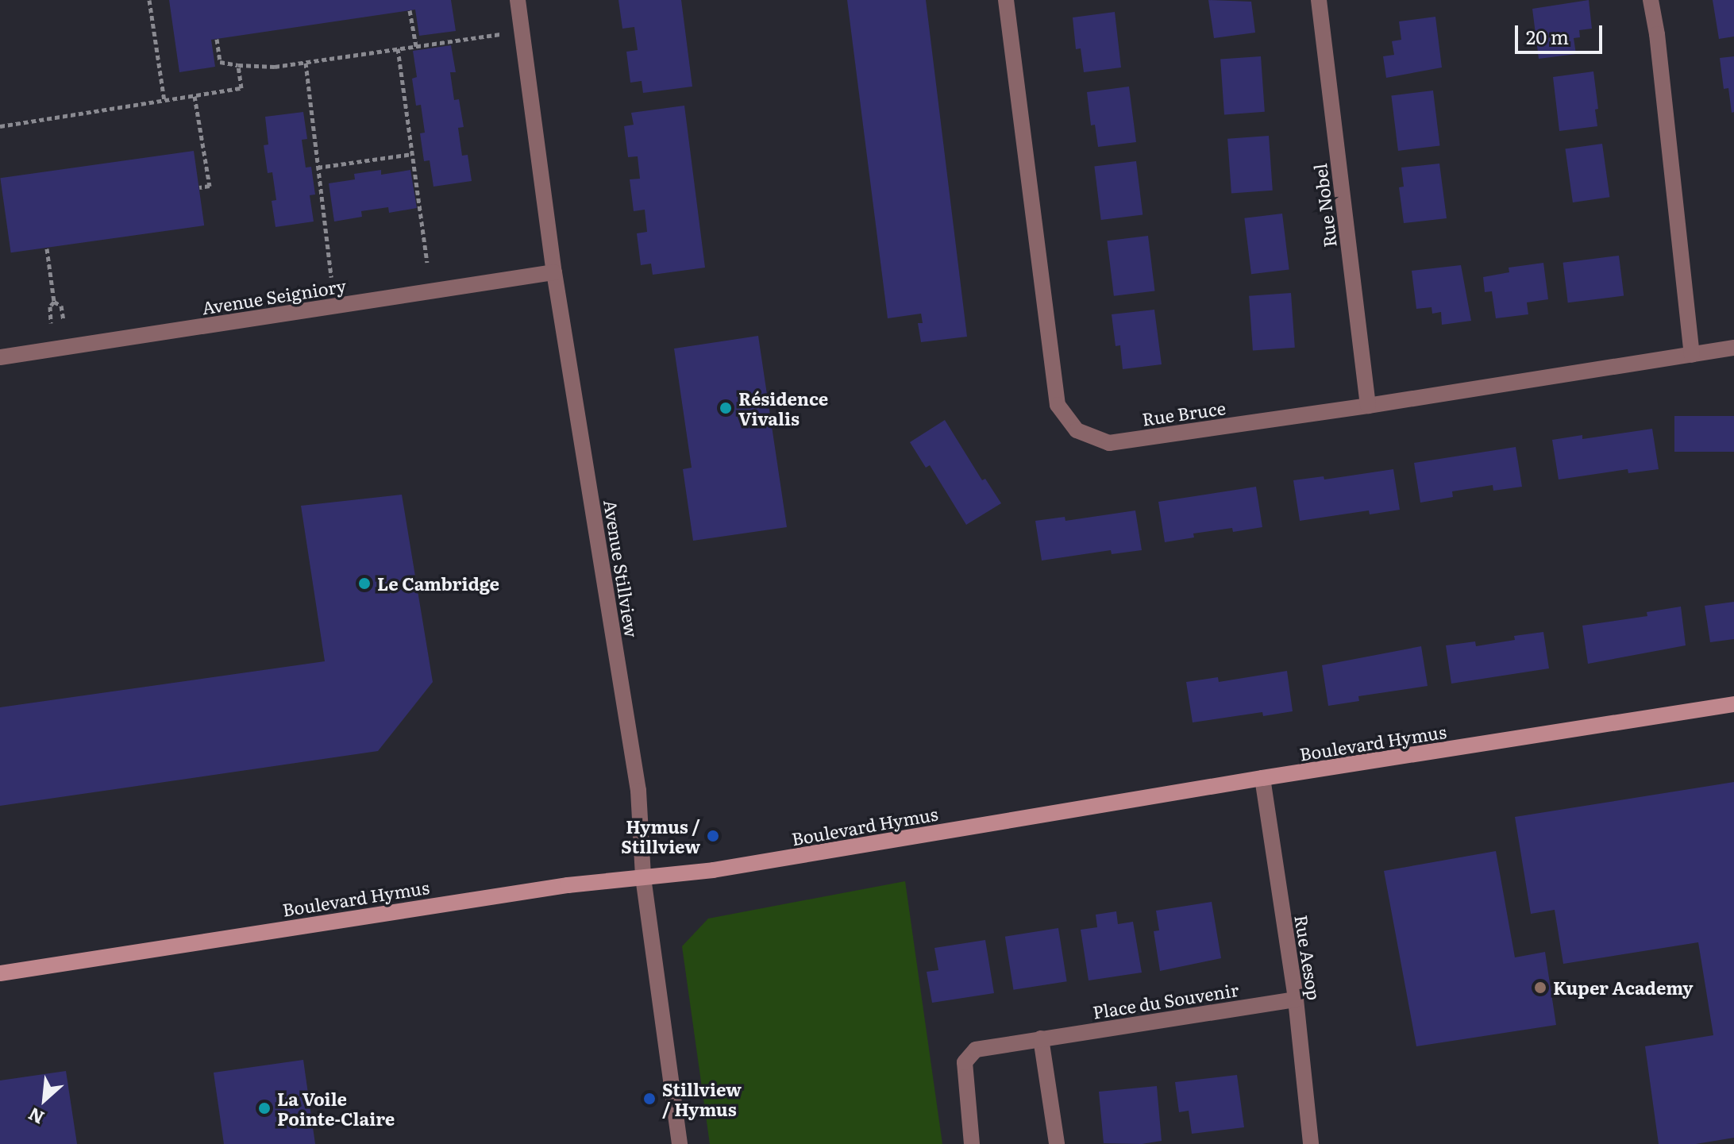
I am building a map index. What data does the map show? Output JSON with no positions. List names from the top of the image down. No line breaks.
{"streets":{"street":["Rue Nobel","Avenue Seigniory","Rue Bruce","Avenue Stillview","Boulevard Hymus","Rue Aesop","Place du Souvenir"]},"crossings":[["Rue Nobel","Rue Bruce"],["Avenue Seigniory","Avenue Stillview"],["Avenue Stillview","Boulevard Hymus"],["Boulevard Hymus","Rue Aesop"],["Rue Aesop","Place du Souvenir"]],"places":["Résidence Vivalis","Le Cambridge","Hymus / Stillview","Kuper Academy","Stillview / Hymus","La Voile Pointe-Claire"],"scale_bar":"20 m","north":"bottom left"}
